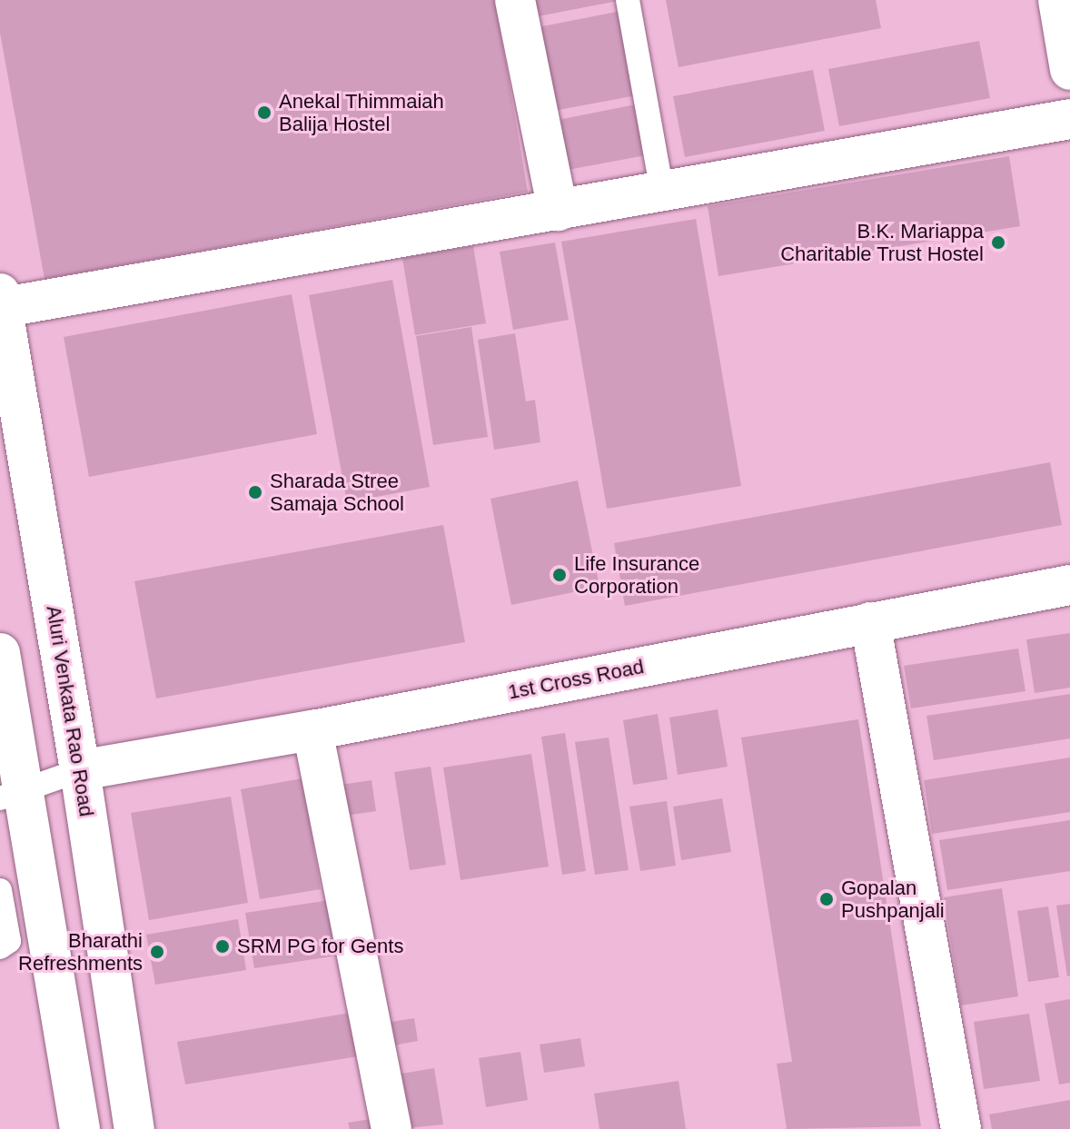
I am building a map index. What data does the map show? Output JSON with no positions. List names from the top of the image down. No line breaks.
{"streets":{"street":["1st Cross Road","Aluri Venkata Rao Road"]},"crossings":[["1st Cross Road","Aluri Venkata Rao Road"]],"places":["Anekal Thimmaiah Balija Hostel","B.K. Mariappa Charitable Trust Hostel","Sharada Stree Samaja School","Life Insurance Corporation","Gopalan Pushpanjali","SRM PG for Gents","Bharathi Refreshments"]}
